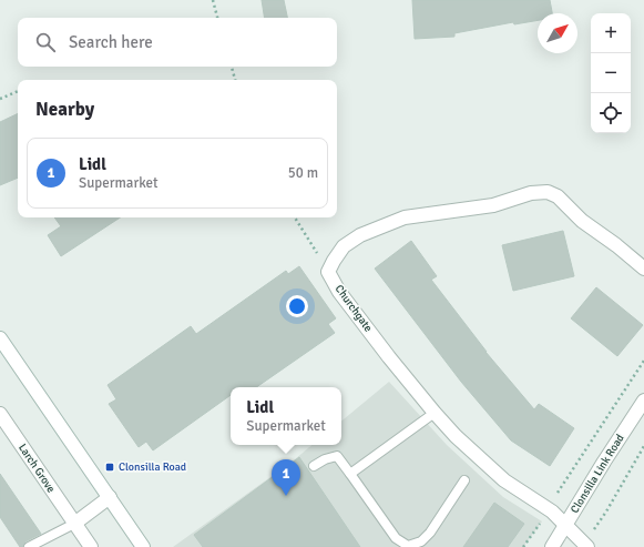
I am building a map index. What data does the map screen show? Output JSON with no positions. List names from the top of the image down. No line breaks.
{"streets":{"street":["Churchgate","Larch Grove","Clonsilla Link Road"]},"crossings":[["Churchgate","Clonsilla Link Road"]],"places":{"transit":["Clonsilla Road"]},"north":"top right","page":{"map_buttons":["+","−"],"search":"Search here","heading":"Nearby","list":[{"mark":"1","name":"Lidl","note":"Supermarket","value":"50 m"}],"popup":["Lidl","Supermarket"],"pins":"1"}}
